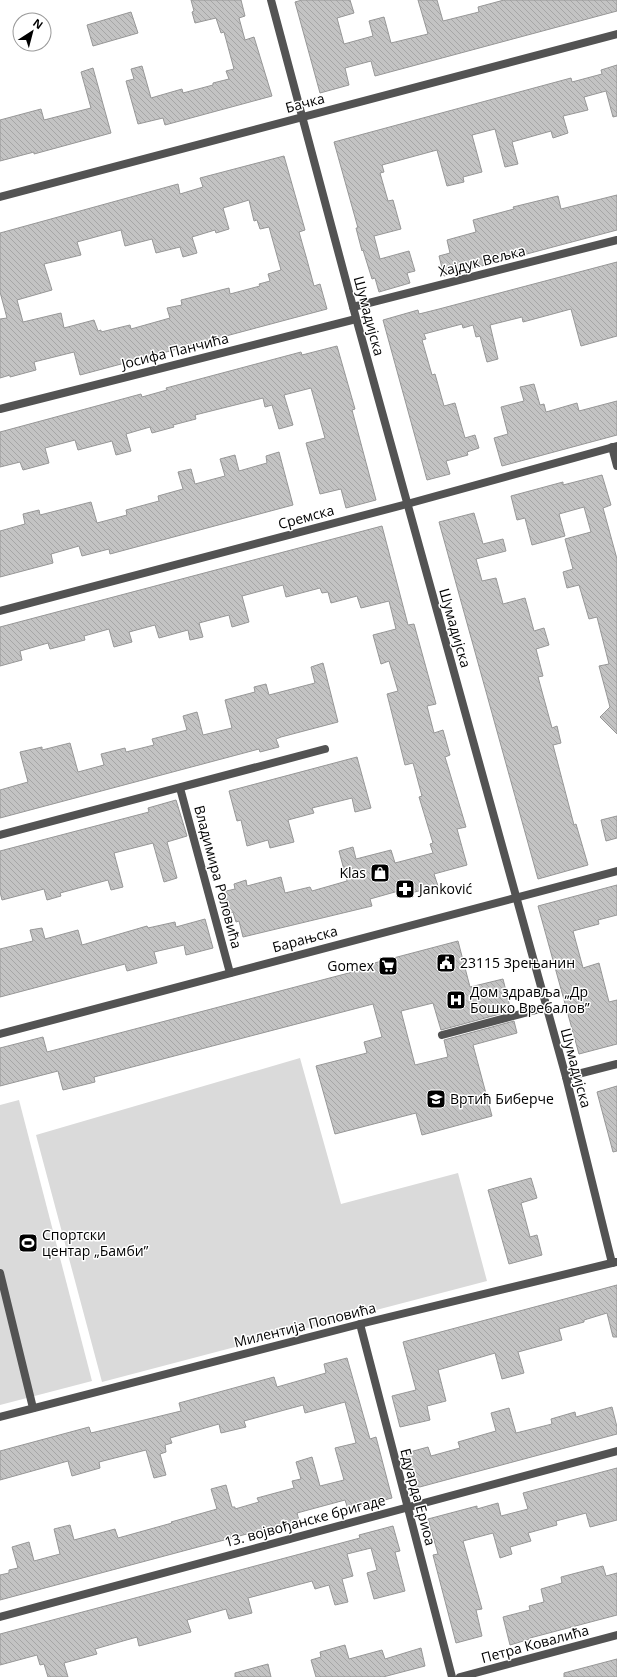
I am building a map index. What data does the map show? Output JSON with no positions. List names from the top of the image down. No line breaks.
{"streets":{"street":["Бачка","Хајдук Вељка","Шумадијска","Јосифа Панчића","Сремска","Владимира Роловића","Барањска","Милентија Поповића","Едуарда Ериоа","13. војвођанске бригаде","Петра Ковалића"]},"crossings":[["Бачка","Шумадијска"],["Хајдук Вељка","Шумадијска"],["Шумадијска","Јосифа Панчића"],["Шумадијска","Сремска"],["Шумадијска","Барањска"],["Шумадијска","Милентија Поповића"],["Владимира Роловића","Барањска"],["Милентија Поповића","Едуарда Ериоа"],["Едуарда Ериоа","13. војвођанске бригаде"]],"places":{"shop":["Klas"],"pharmacy":["Janković"],"public building":["23115 Зрењанин"],"supermarket":["Gomex"],"hospital":["Дом здравља „Др Бошко Вребалов”"],"school or university":["Вртић Биберче"],"sports":["Спортски центар „Бамби”"]},"north":"top right"}
